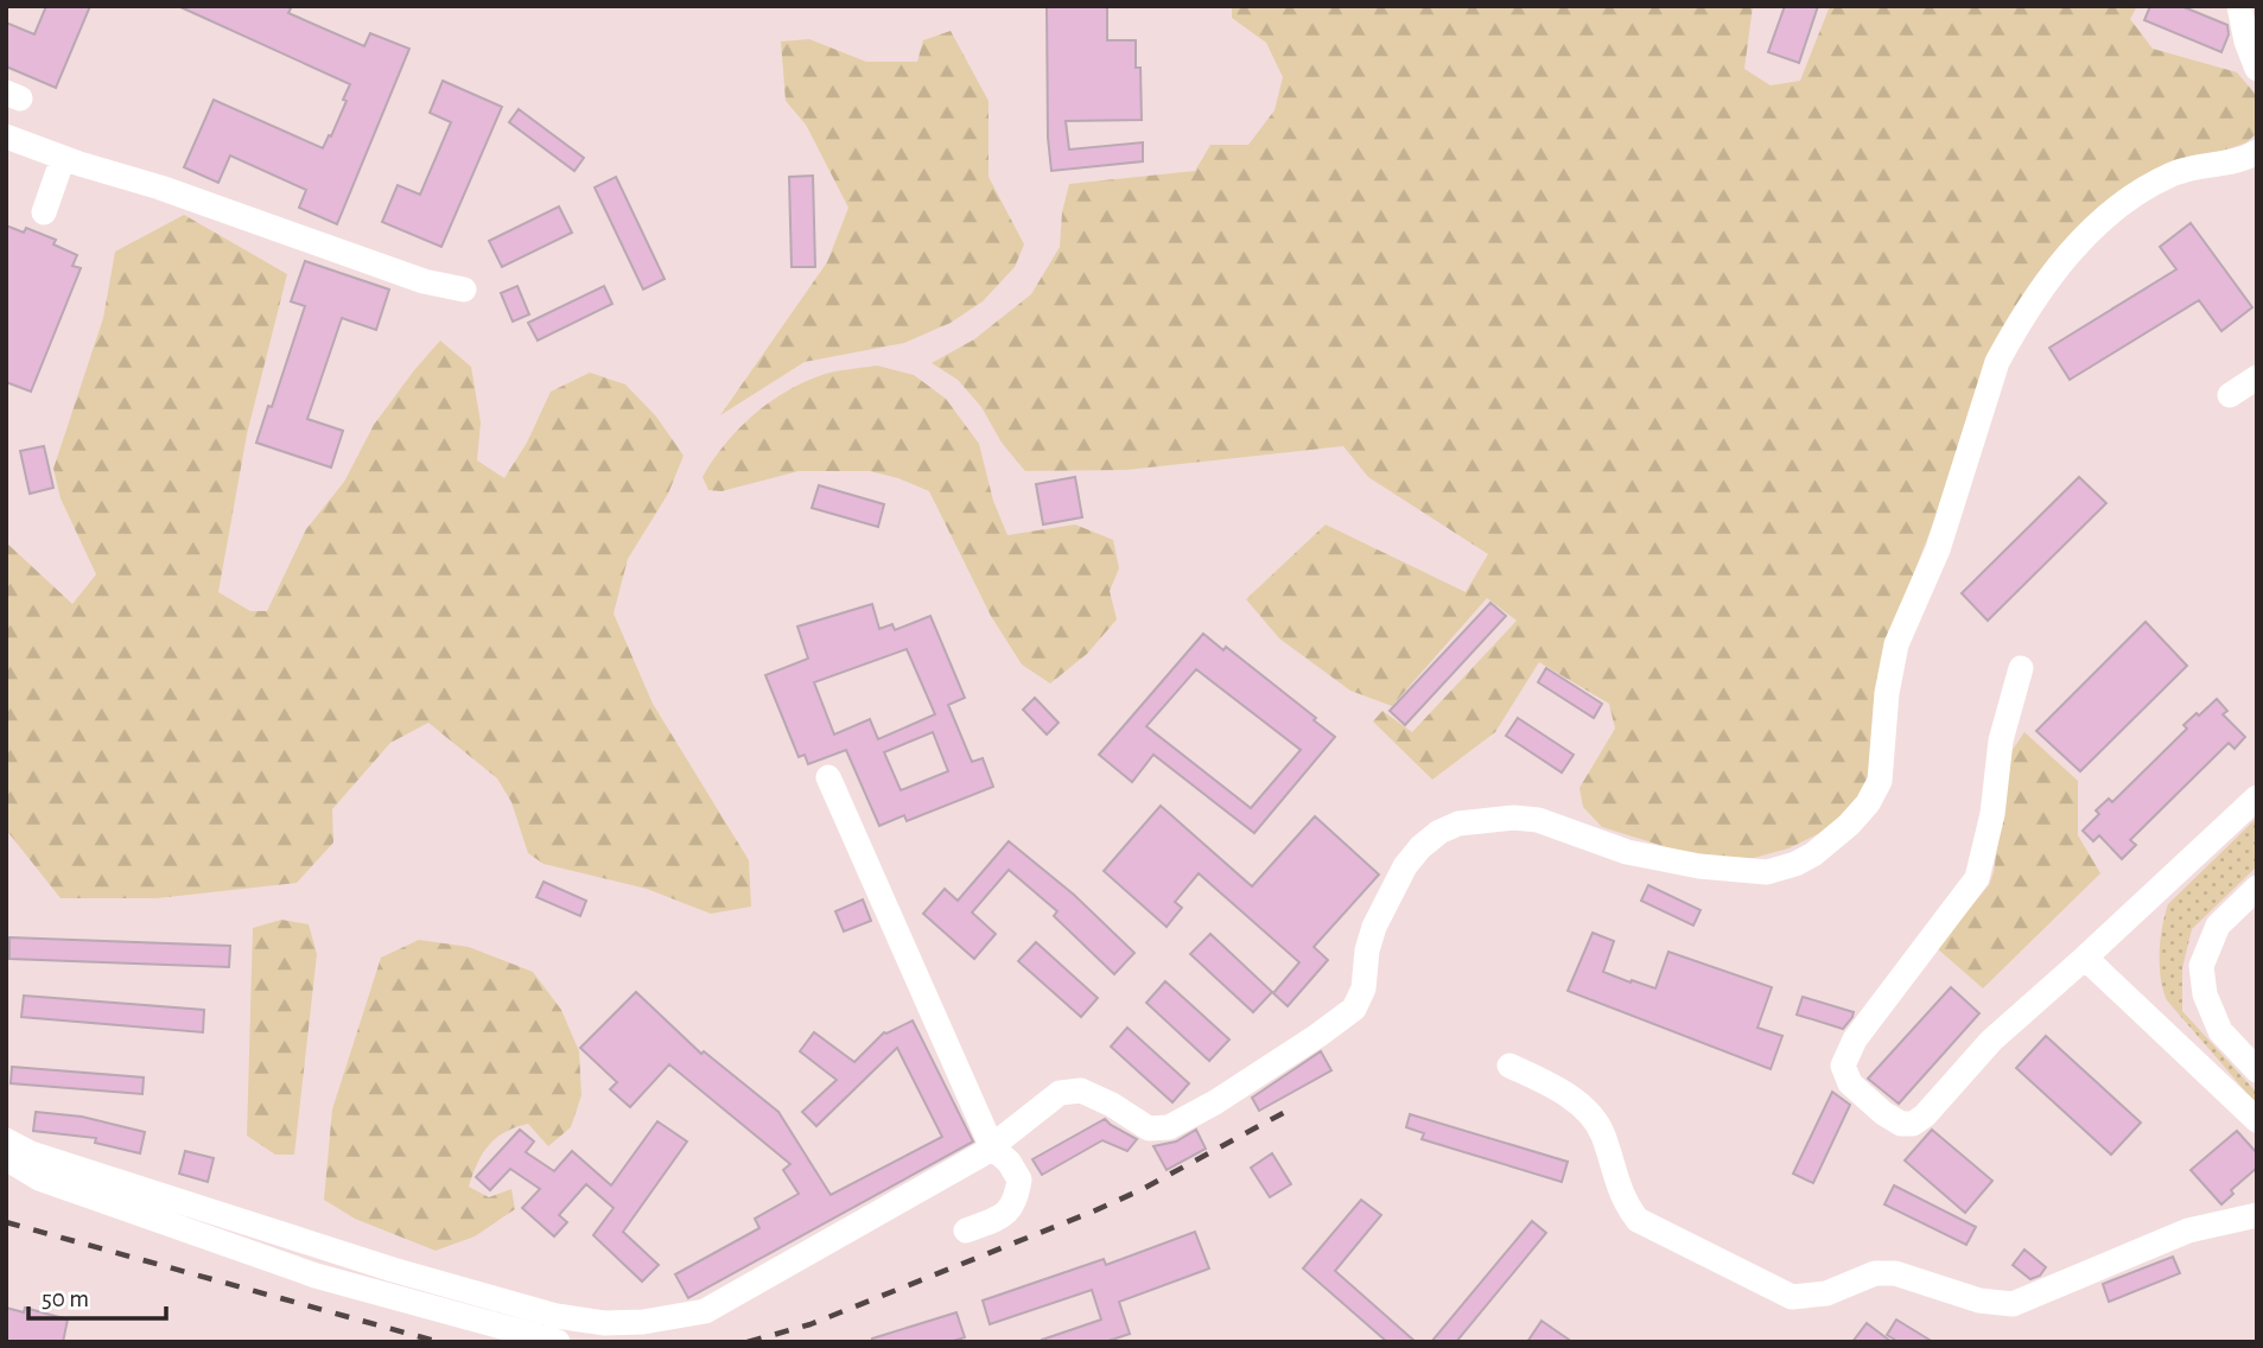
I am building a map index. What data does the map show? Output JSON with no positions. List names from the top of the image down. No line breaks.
{"scale_bar":"50 m"}
